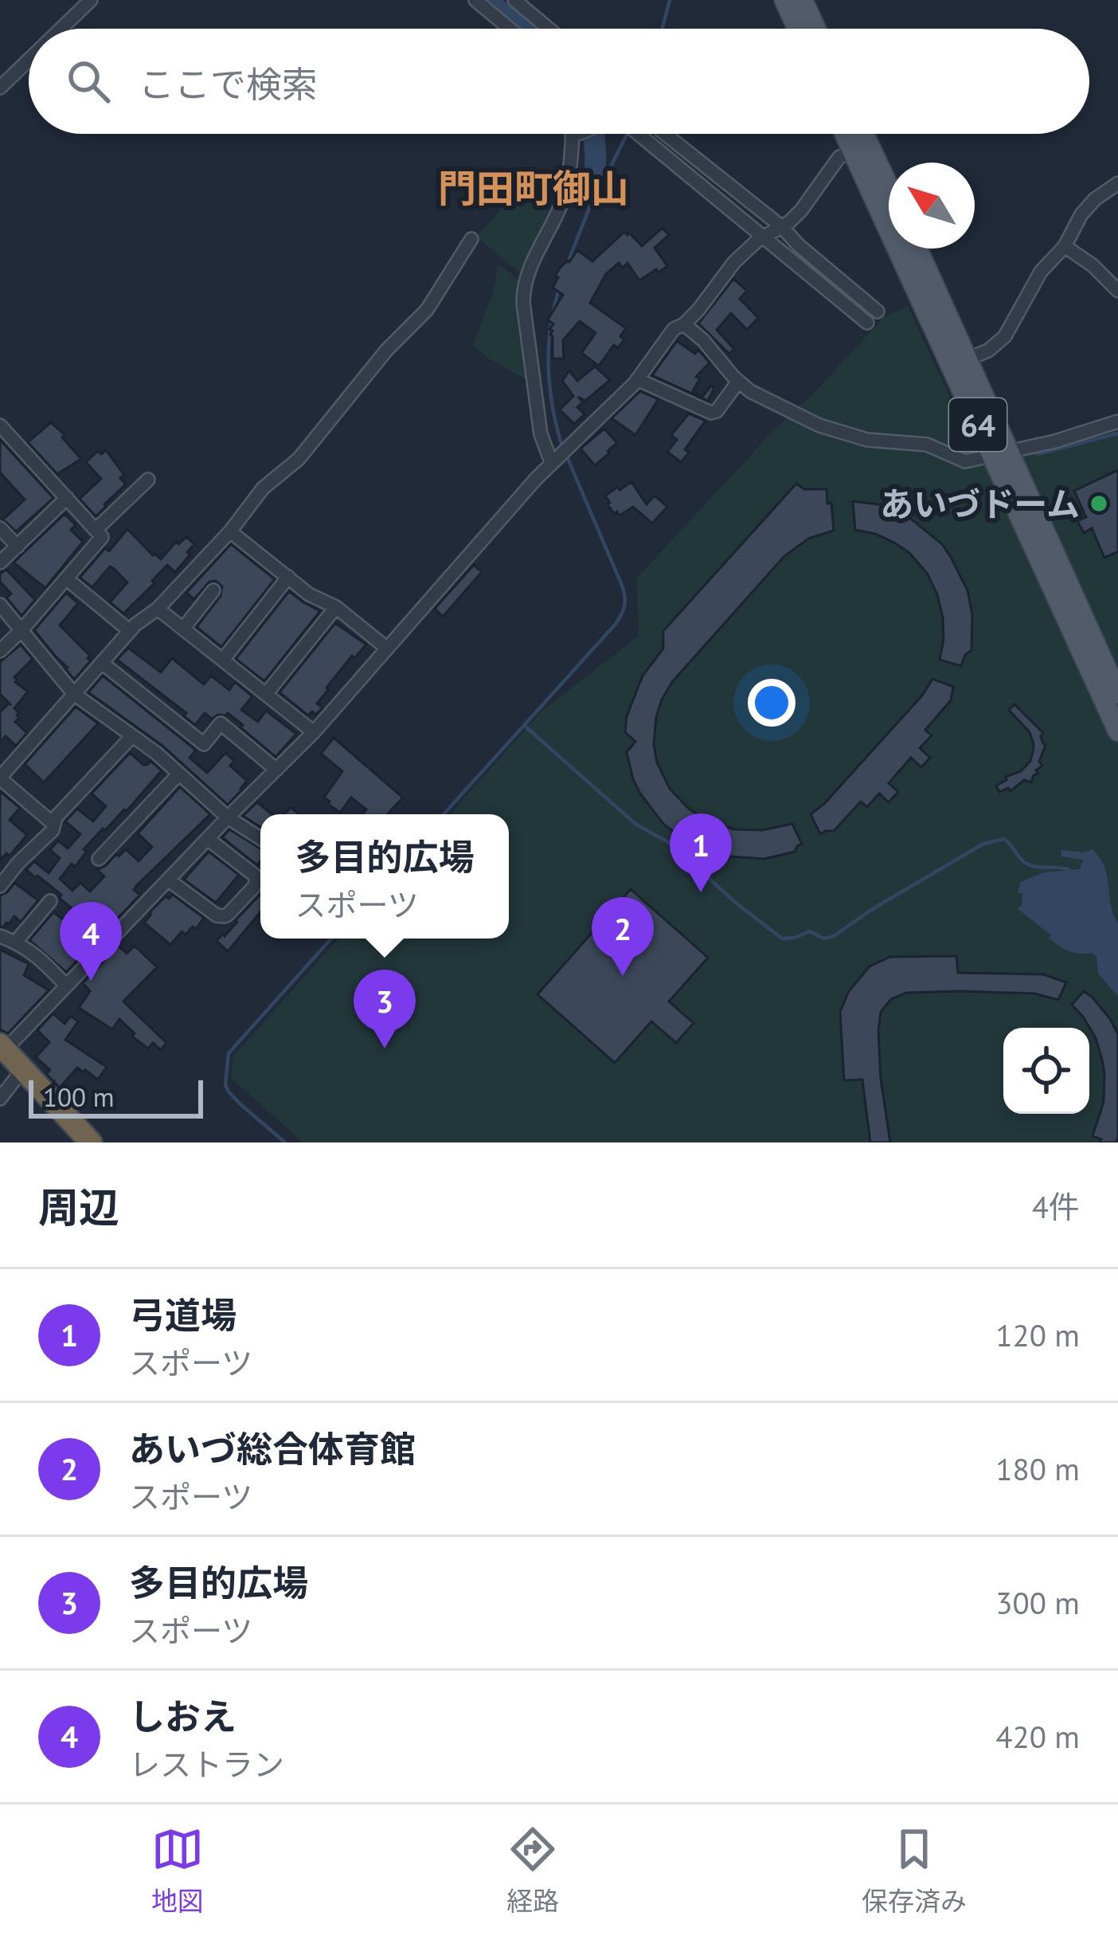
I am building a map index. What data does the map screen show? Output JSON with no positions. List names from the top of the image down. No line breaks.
{"streets":{"main road":["64"]},"districts":["門田町御山"],"places":["あいづドーム"],"scale_bar":"100 m","north":"top left","page":{"search":"ここで検索","pins":["1","2","4","3"],"popup":["多目的広場","スポーツ"],"scale":"100 m","heading":["周辺","4件"],"list":[{"mark":"1","name":"弓道場","note":"スポーツ","value":"120 m"},{"mark":"2","name":"あいづ総合体育館","note":"スポーツ","value":"180 m"},{"mark":"3","name":"多目的広場","note":"スポーツ","value":"300 m"},{"mark":"4","name":"しおえ","note":"レストラン","value":"420 m"}],"nav":["地図","経路","保存済み"]}}
